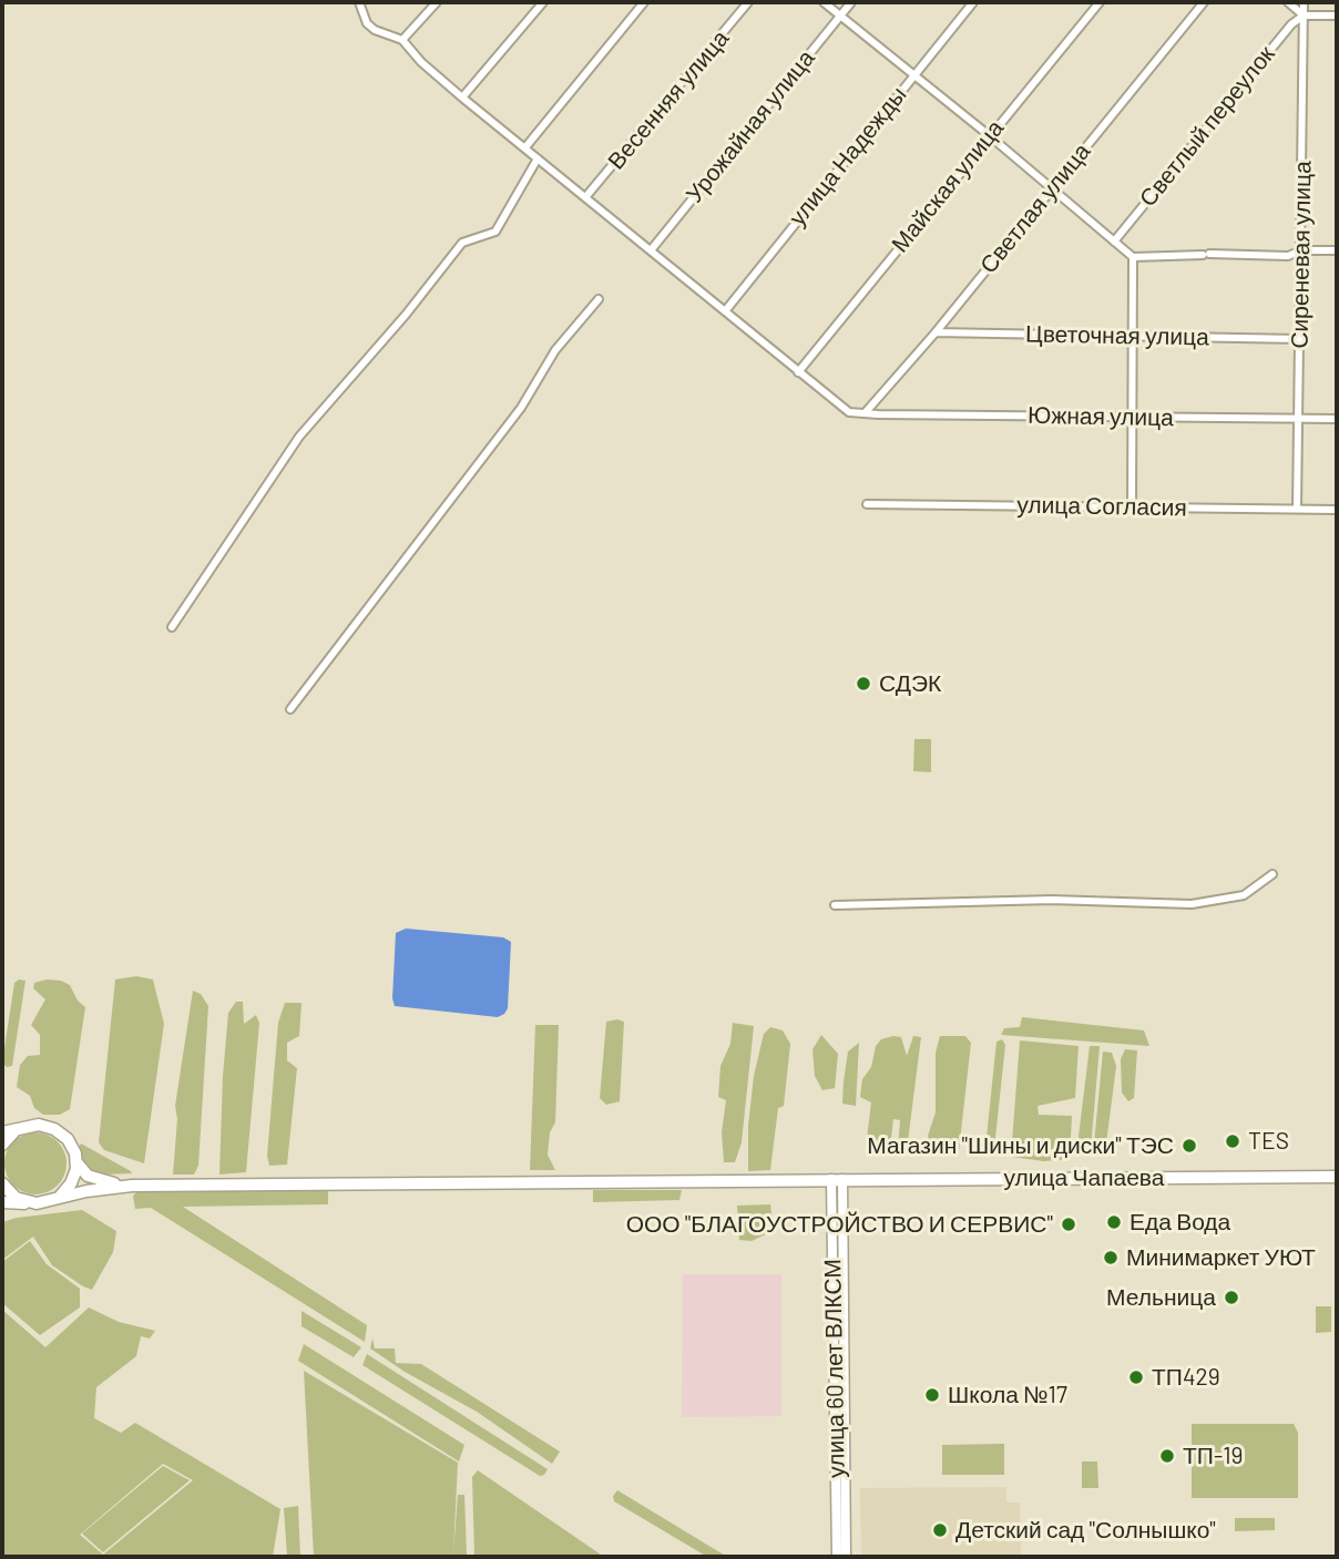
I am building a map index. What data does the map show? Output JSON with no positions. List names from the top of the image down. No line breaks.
{"streets":{"main road":["улица Чапаева"],"street":["Весенняя улица","Урожайная улица","Светлый переулок","улица Надежды","Майская улица","Светлая улица","Сиреневая улица","Цветочная улица","Южная улица","улица Согласия","улица 60 лет ВЛКСМ"]},"crossings":[["Светлый переулок","Сиреневая улица"],["Светлая улица","Цветочная улица"],["Светлая улица","Южная улица"],["Сиреневая улица","Цветочная улица"],["Сиреневая улица","Южная улица"],["Сиреневая улица","улица Согласия"],["улица Чапаева","улица 60 лет ВЛКСМ"]],"places":["СДЭК","TES","Магазин \"Шины и диски\" ТЭС","Еда Вода","ООО \"БЛАГОУСТРОЙСТВО И СЕРВИС\"","Минимаркет УЮТ","Мельница","ТП429","Школа №17","ТП-19","Детский сад \"Солнышко\""]}
